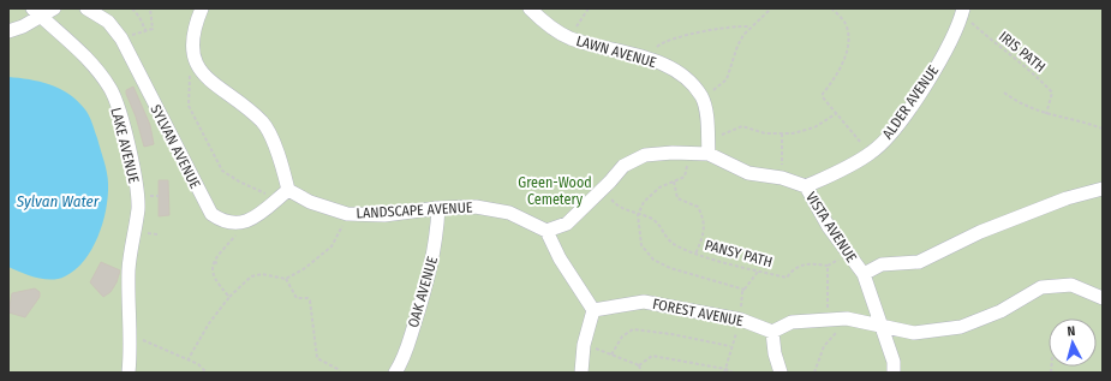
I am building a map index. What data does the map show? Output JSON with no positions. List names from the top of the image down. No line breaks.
{"streets":{"lane":["LAWN AVENUE","ALDER AVENUE","LAKE AVENUE","SYLVAN AVENUE","LANDSCAPE AVENUE","VISTA AVENUE","OAK AVENUE","FOREST AVENUE"],"path":["IRIS PATH","PANSY PATH"]},"crossings":[["LAWN AVENUE","VISTA AVENUE"],["IRIS PATH","ALDER AVENUE"],["ALDER AVENUE","VISTA AVENUE"],["LANDSCAPE AVENUE","VISTA AVENUE"],["LANDSCAPE AVENUE","OAK AVENUE"]],"water":["Sylvan Water"],"parks":["Green-Wood Cemetery"],"north":"top"}
